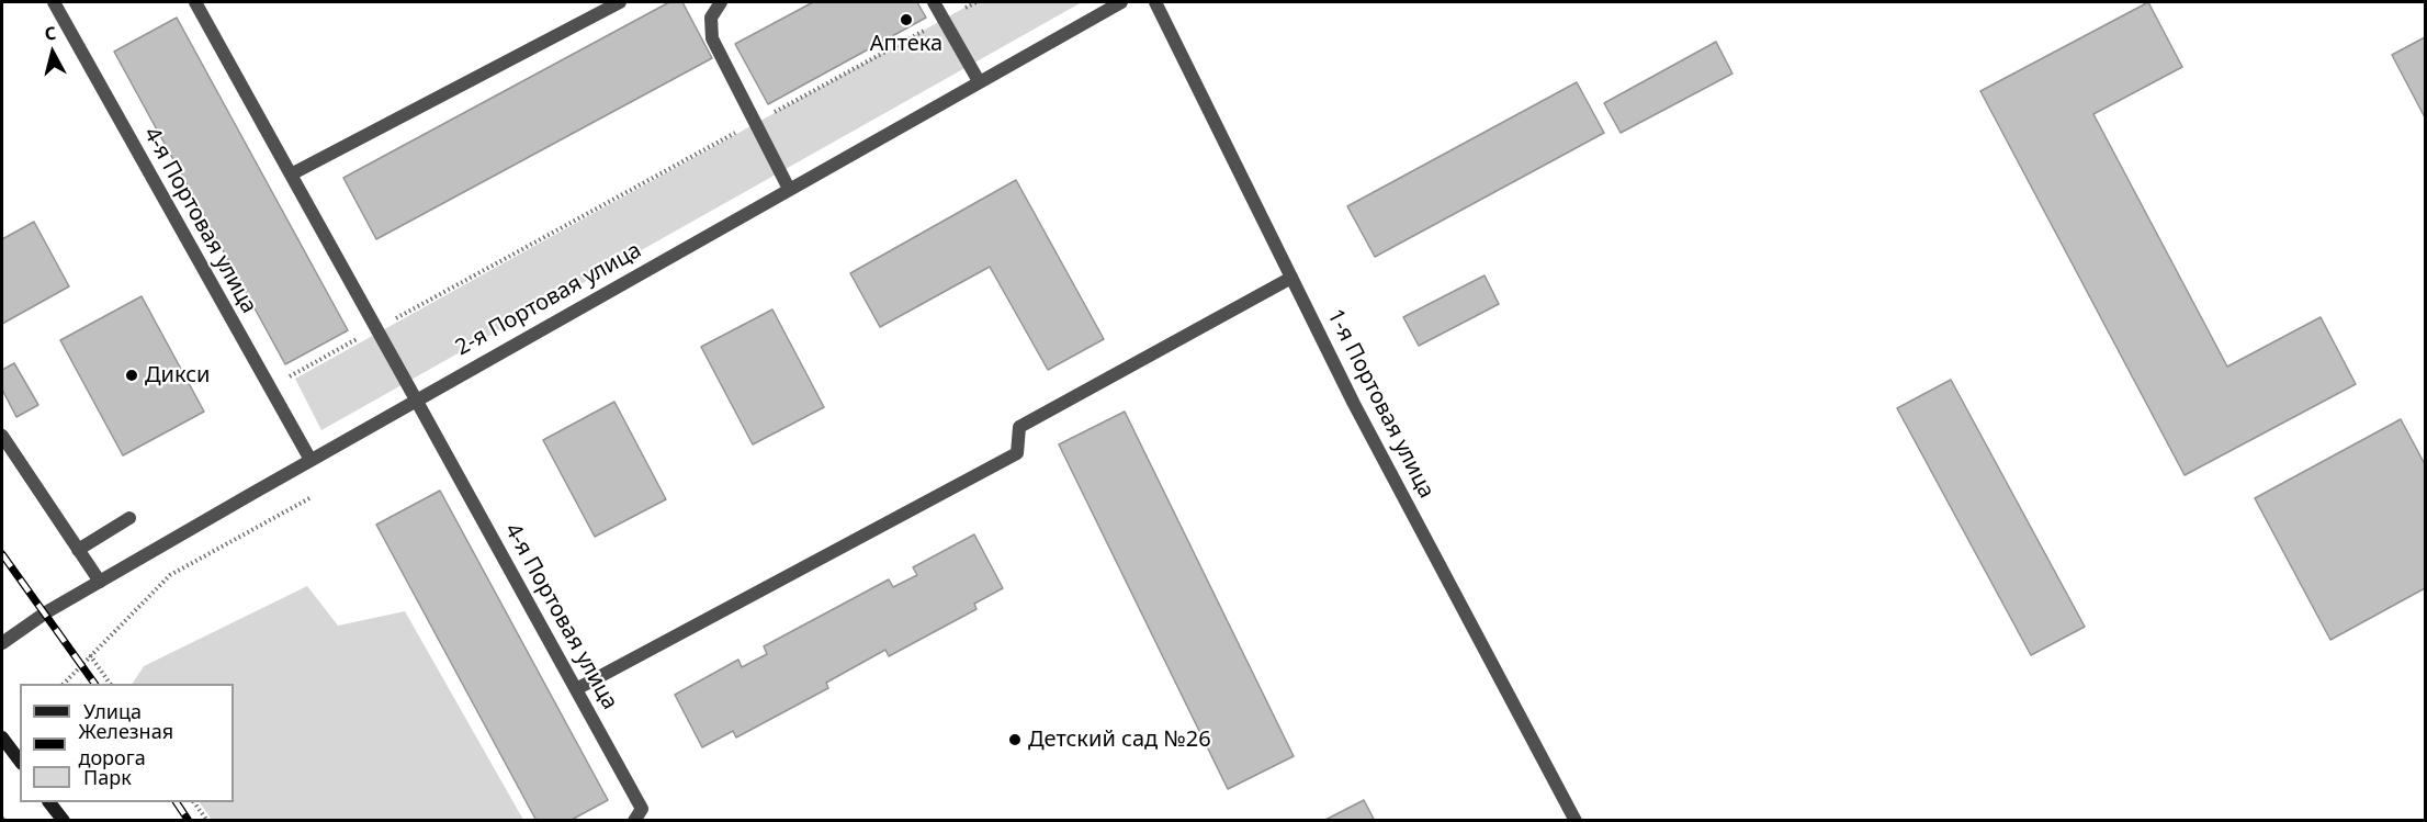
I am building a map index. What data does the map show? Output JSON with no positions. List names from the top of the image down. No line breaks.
{"streets":{"street":["4-я Портовая улица","2-я Портовая улица","1-я Портовая улица"]},"crossings":[["4-я Портовая улица","2-я Портовая улица"]],"places":["Аптека","Дикси","Детский сад №26"],"legend":["Улица","Железная дорога","Парк"],"north":"top"}
